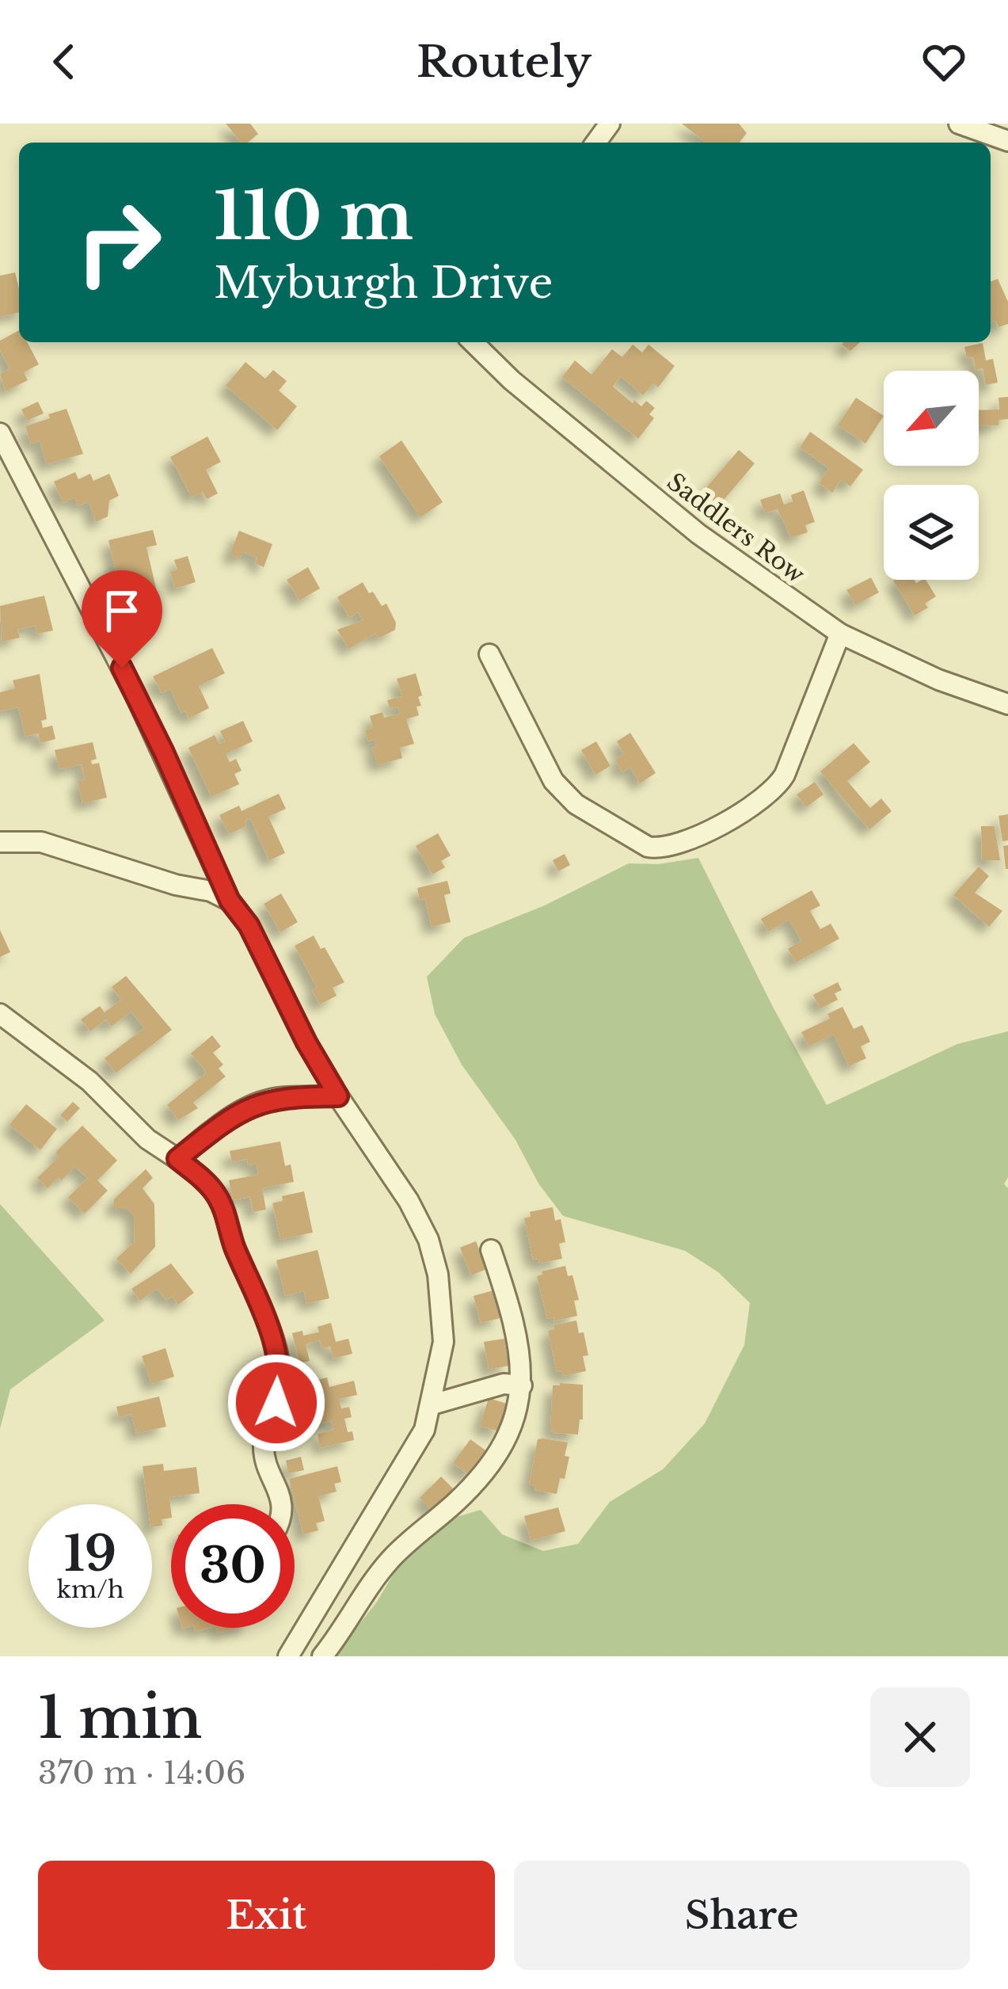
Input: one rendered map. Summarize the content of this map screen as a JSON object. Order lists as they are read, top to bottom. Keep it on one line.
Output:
{"streets":{"street":["Saddlers Row"]},"north":"bottom left","page":{"header":"Routely","turn":["110 m","Myburgh Drive"],"speed":"19 km/h","limit":"30","heading":["1 min","370 m · 14:06"],"buttons":["Exit","Share"]}}
